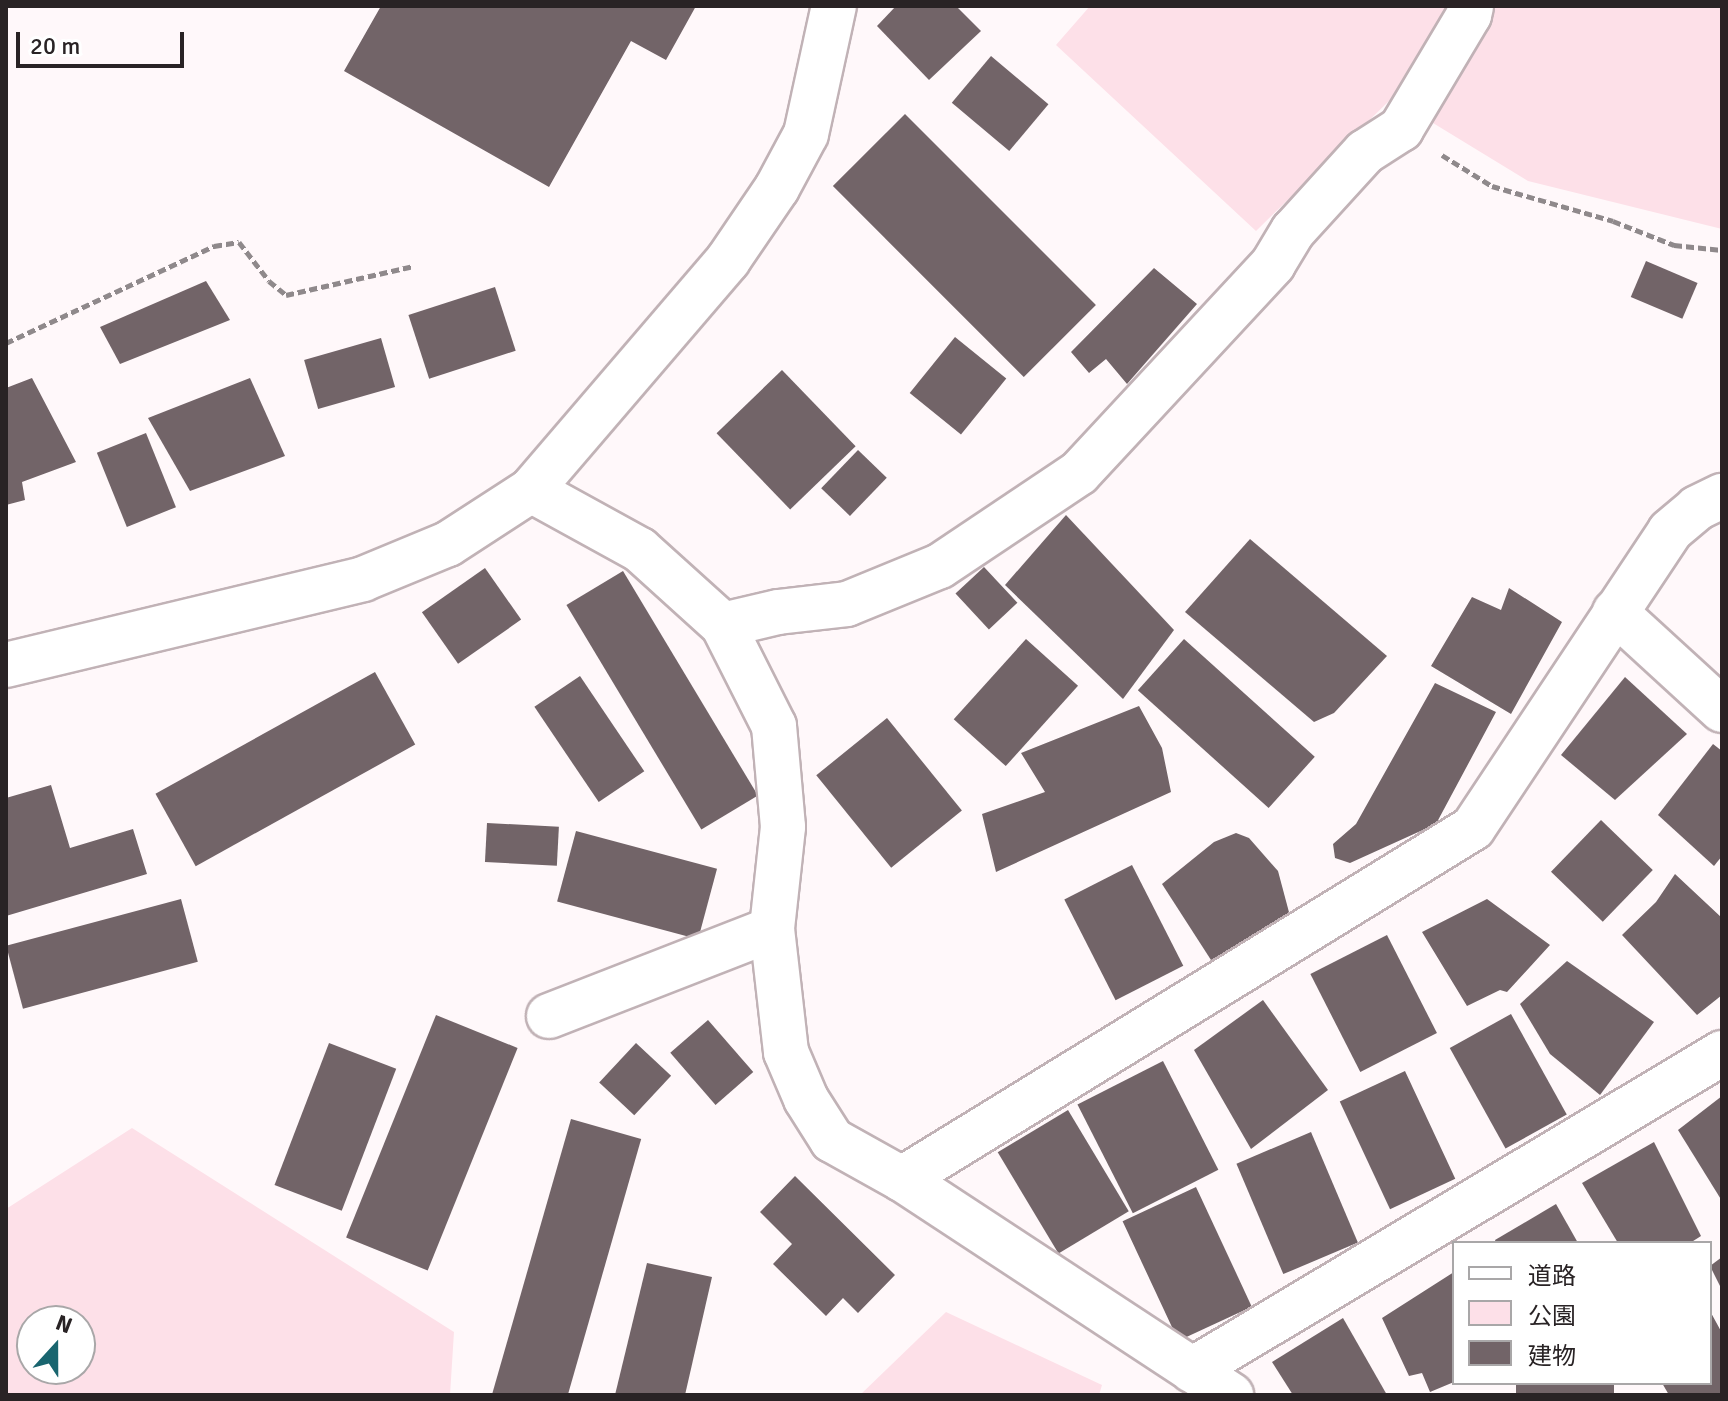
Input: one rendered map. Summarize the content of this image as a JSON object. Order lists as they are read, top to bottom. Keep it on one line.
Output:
{"legend":["道路","公園","建物"],"scale_bar":"20 m","north":"top"}
